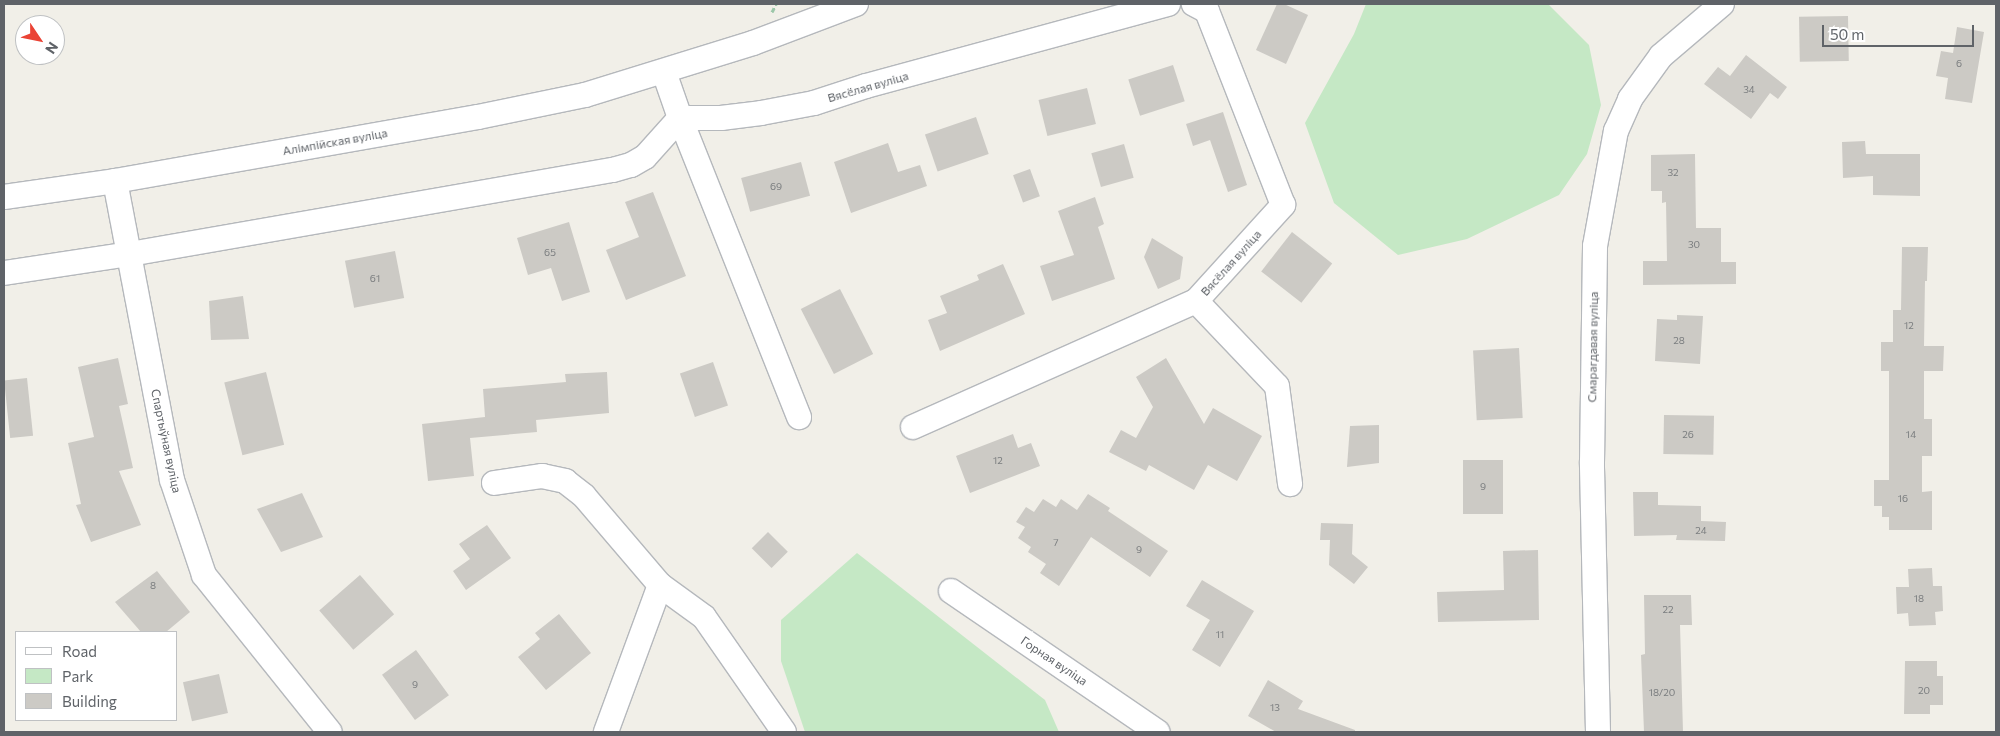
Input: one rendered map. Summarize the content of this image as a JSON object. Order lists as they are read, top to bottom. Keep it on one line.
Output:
{"streets":{"street":["Вясёлая вуліца","Алімпійская вуліца","Смарагдавая вуліца","Спартыўная вуліца","Горная вуліца"]},"crossings":[["Алімпійская вуліца","Спартыўная вуліца"]],"house_numbers":["6","34","32","69","30","65","61","12","28","26","14","12","9","16","24","7","9","8","18","22","11","9","20","18/20","13"],"legend":["Road","Park","Building"],"scale_bar":"50 m","north":"bottom right"}
